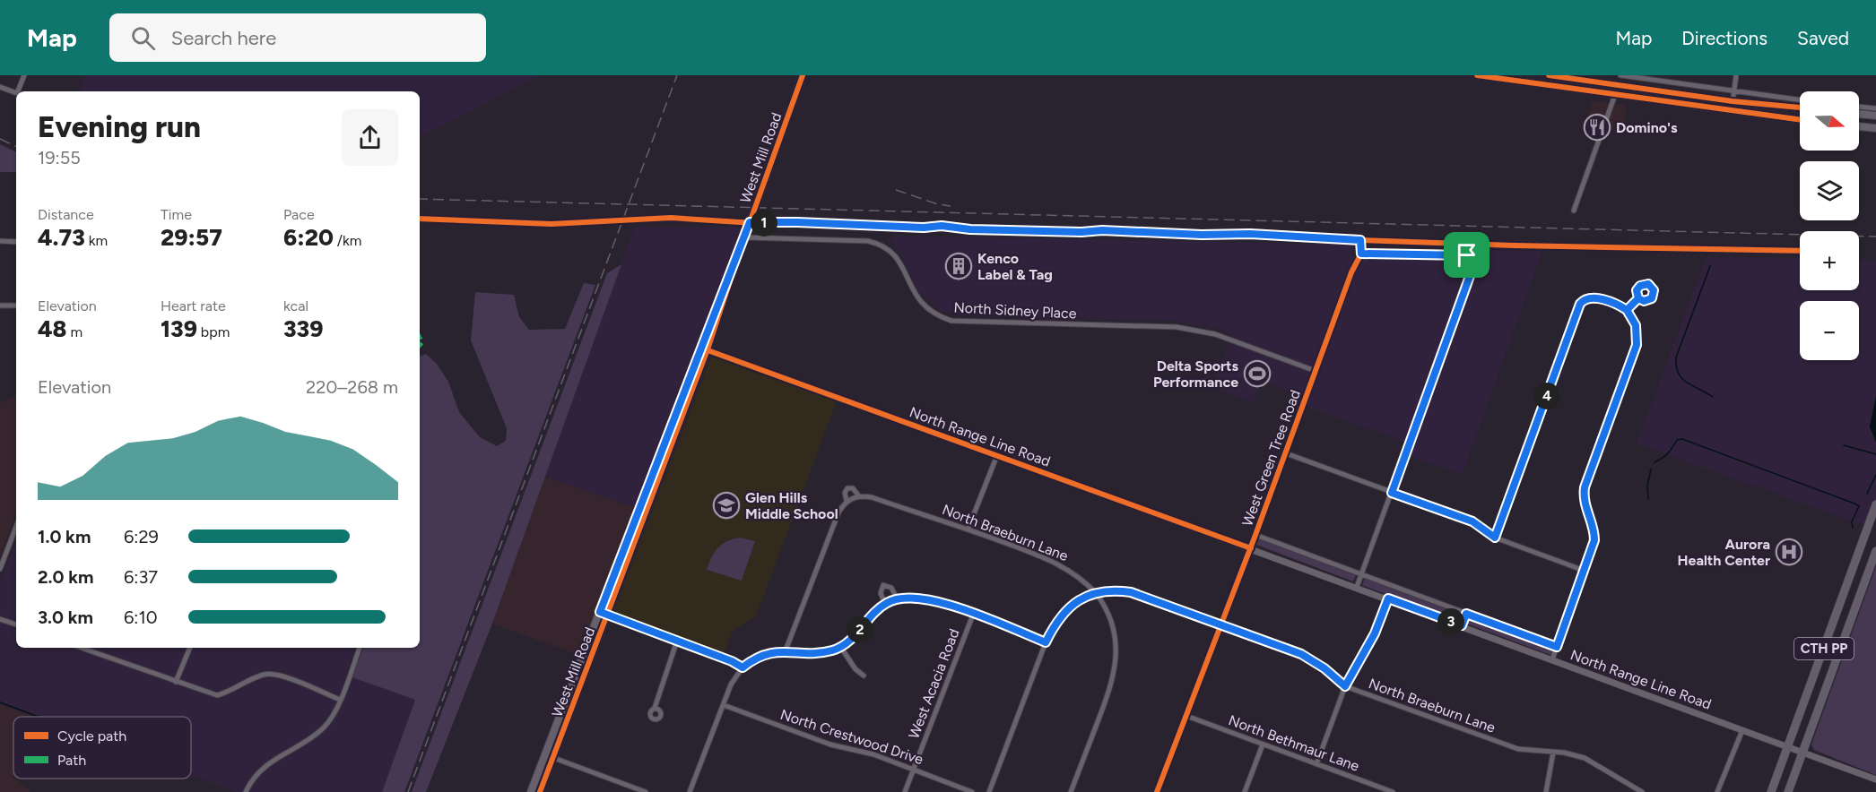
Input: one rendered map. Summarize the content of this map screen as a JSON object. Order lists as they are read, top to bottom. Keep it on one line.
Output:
{"streets":{"main road":["West Mill Road","CTH PP"],"street":["North Sidney Place","North Range Line Road","West Green Tree Road","North Braeburn Lane","West Acacia Road","North Crestwood Drive","North Bethmaur Lane"]},"crossings":[["West Mill Road","North Sidney Place"],["West Mill Road","North Range Line Road"],["North Sidney Place","West Green Tree Road"],["North Range Line Road","West Green Tree Road"],["North Range Line Road","CTH PP"],["West Green Tree Road","North Braeburn Lane"],["West Green Tree Road","North Bethmaur Lane"],["West Acacia Road","North Crestwood Drive"]],"places":{"restaurant":["Domino's"],"building":["Kenco Label & Tag"],"sports":["Delta Sports Performance"],"school or university":["Glen Hills Middle School"],"hospital":["Aurora Health Center"]},"legend":["Cycle path","Path"],"north":"right","page":{"header":"Map","search":"Search here","nav":["Map","Directions","Saved"],"map_buttons":["+","−"],"heading":["Evening run","19:55"],"stats":[["Distance","4.73 km"],["Time","29:57"],["Pace","6:20 /km"],["Elevation","48 m"],["Heart rate","139 bpm"],["kcal","339"]],"pins":["1","4","3","2"],"chart":["Elevation","220–268 m"],"list":[{"name":"1.0 km","note":"6:29"},{"name":"2.0 km","note":"6:37"},{"name":"3.0 km","note":"6:10"}]}}
